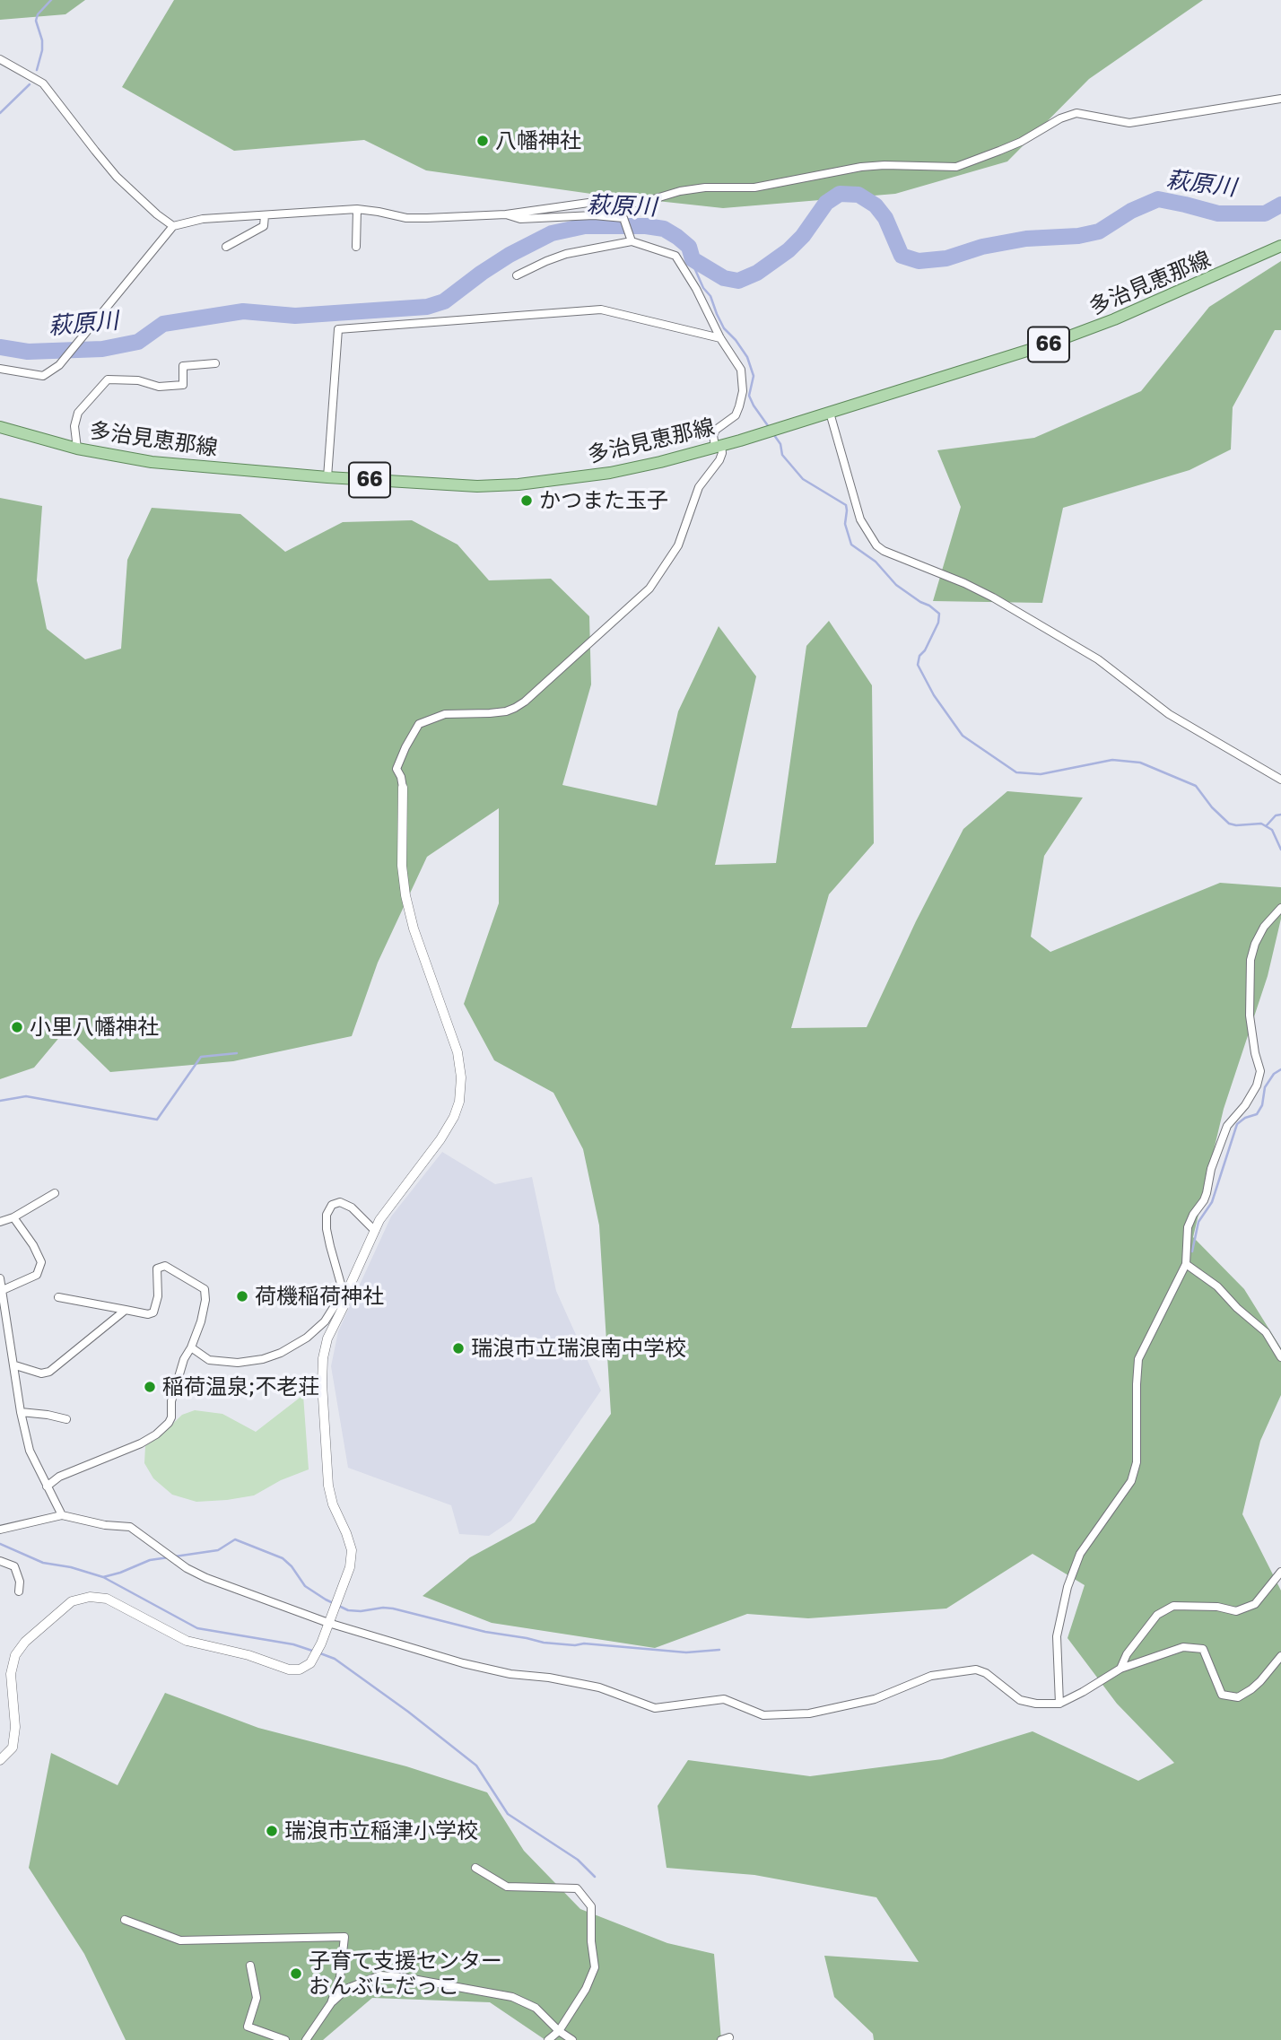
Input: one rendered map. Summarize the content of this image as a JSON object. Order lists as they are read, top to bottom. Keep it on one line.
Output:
{"streets":{"main road":["多治見恵那線","66"]},"water":["萩原川"],"places":["八幡神社","かつまた玉子","小里八幡神社","荷機稲荷神社","瑞浪市立瑞浪南中学校","稲荷温泉;不老荘","瑞浪市立稲津小学校","子育て支援センター おんぶにだっこ"]}
